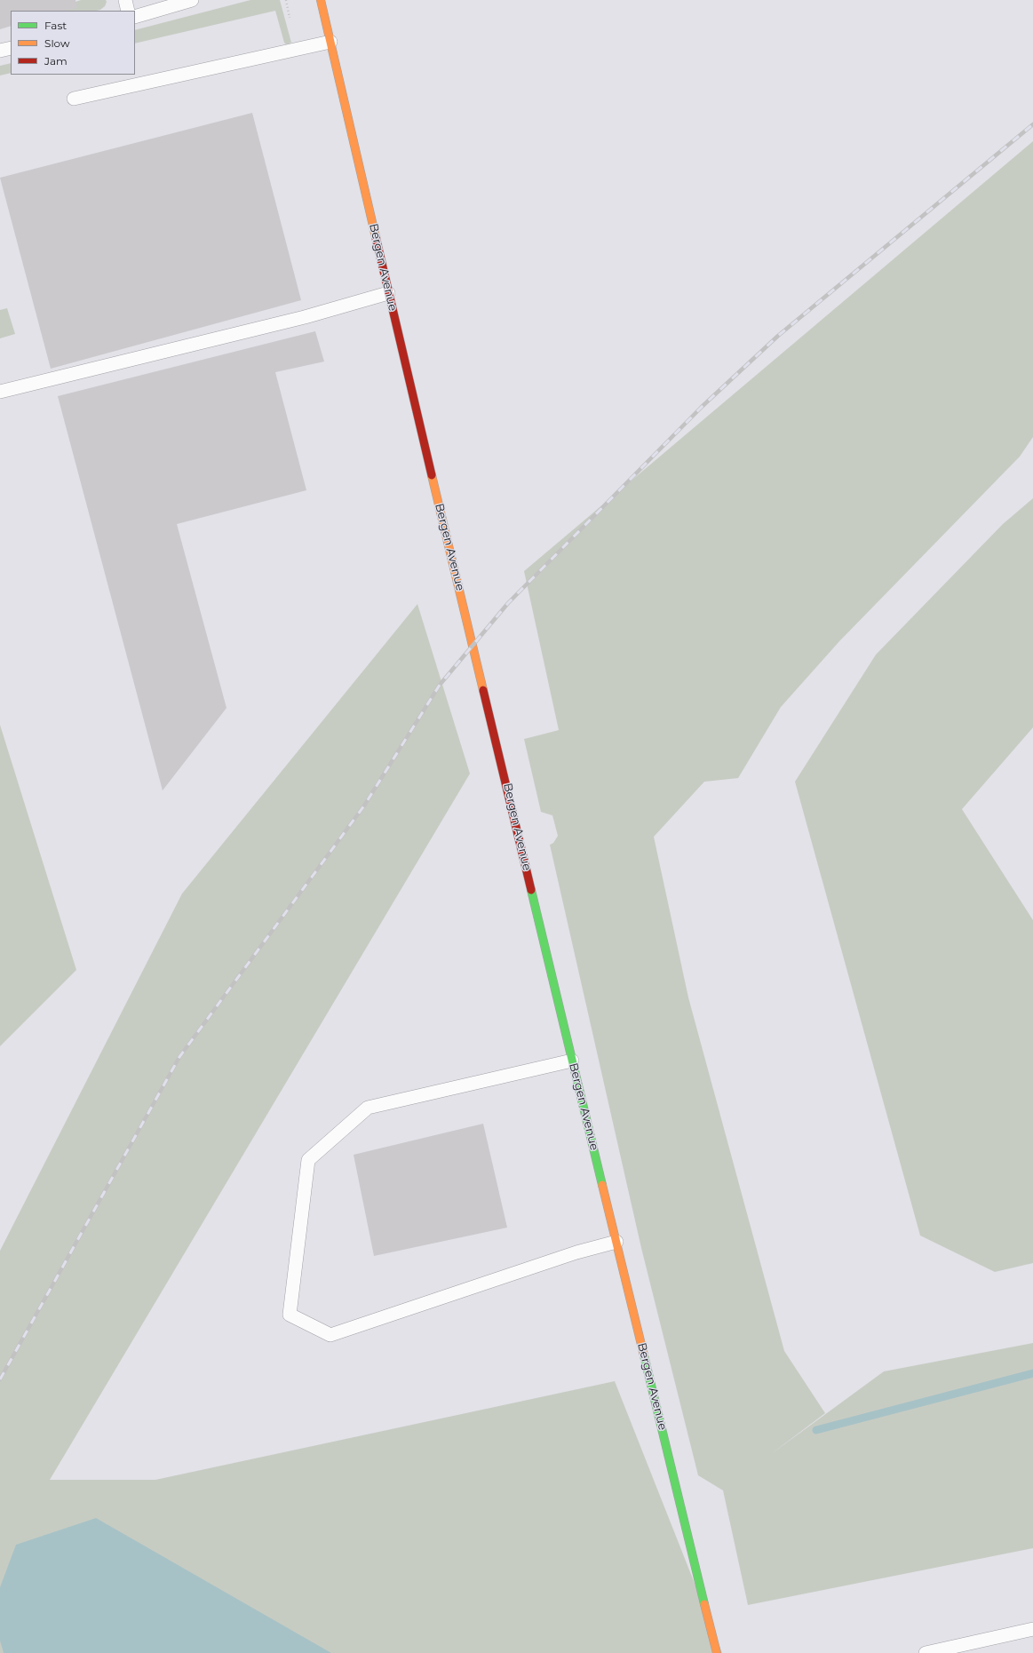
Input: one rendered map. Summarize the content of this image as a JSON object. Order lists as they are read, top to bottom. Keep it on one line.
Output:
{"streets":{"street":["Bergen Avenue"]},"legend":["Fast","Slow","Jam"]}
